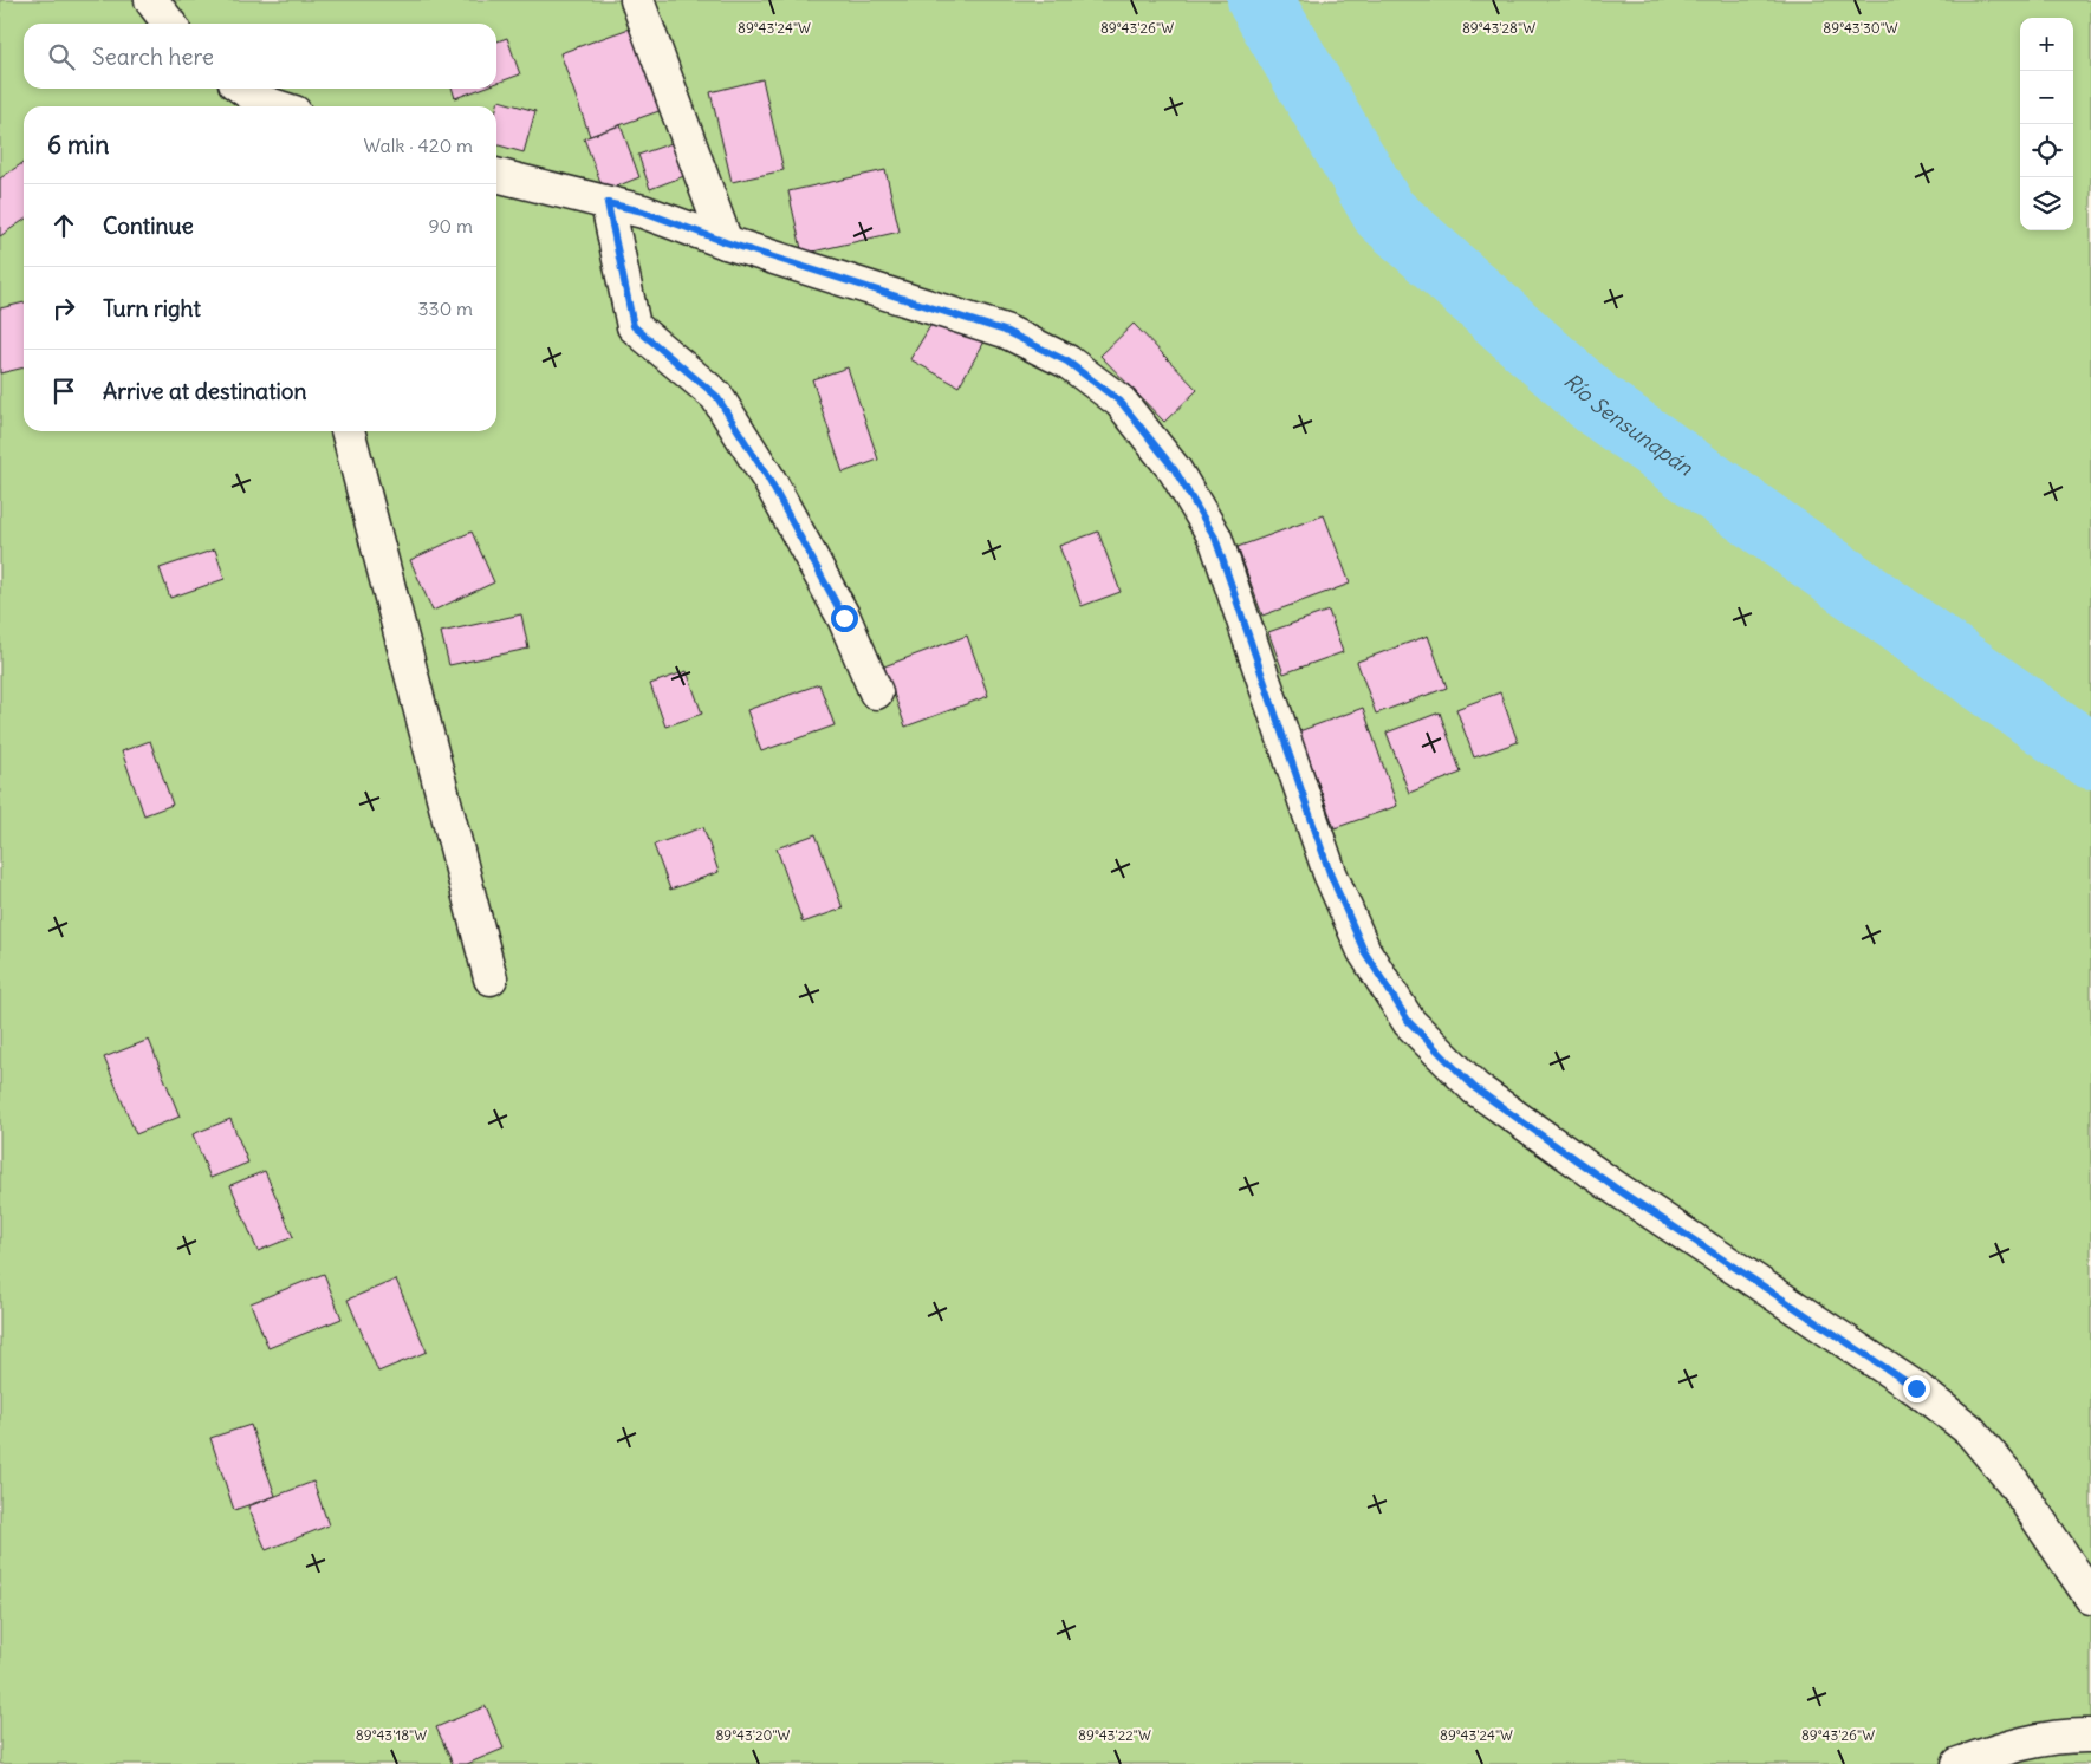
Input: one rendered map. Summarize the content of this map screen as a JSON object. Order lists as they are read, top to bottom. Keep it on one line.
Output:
{"water":["Río Sensunapán"],"page":{"map_buttons":["+","−"],"search":"Search here","heading":["6 min","Walk · 420 m"],"list":[["Continue","90 m"],["Turn right","330 m"],"Arrive at destination"]},"coordinates":["89°43'24\"W","89°43'26\"W","89°43'28\"W","89°43'30\"W","89°43'18\"W","89°43'20\"W","89°43'22\"W"]}
